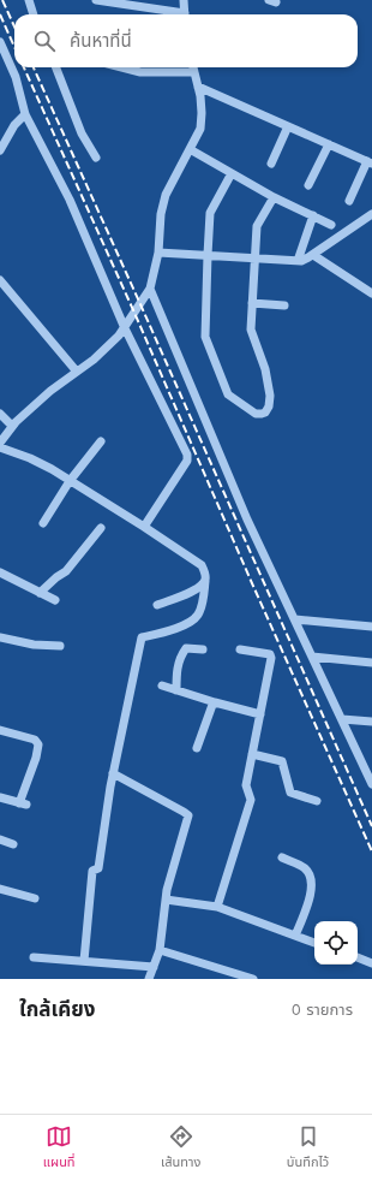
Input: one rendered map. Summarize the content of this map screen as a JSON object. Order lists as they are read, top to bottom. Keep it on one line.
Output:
{"page":{"search":"ค้นหาที่นี่","heading":["ใกล้เคียง","0 รายการ"],"nav":["แผนที่","เส้นทาง","บันทึกไว้"]}}
